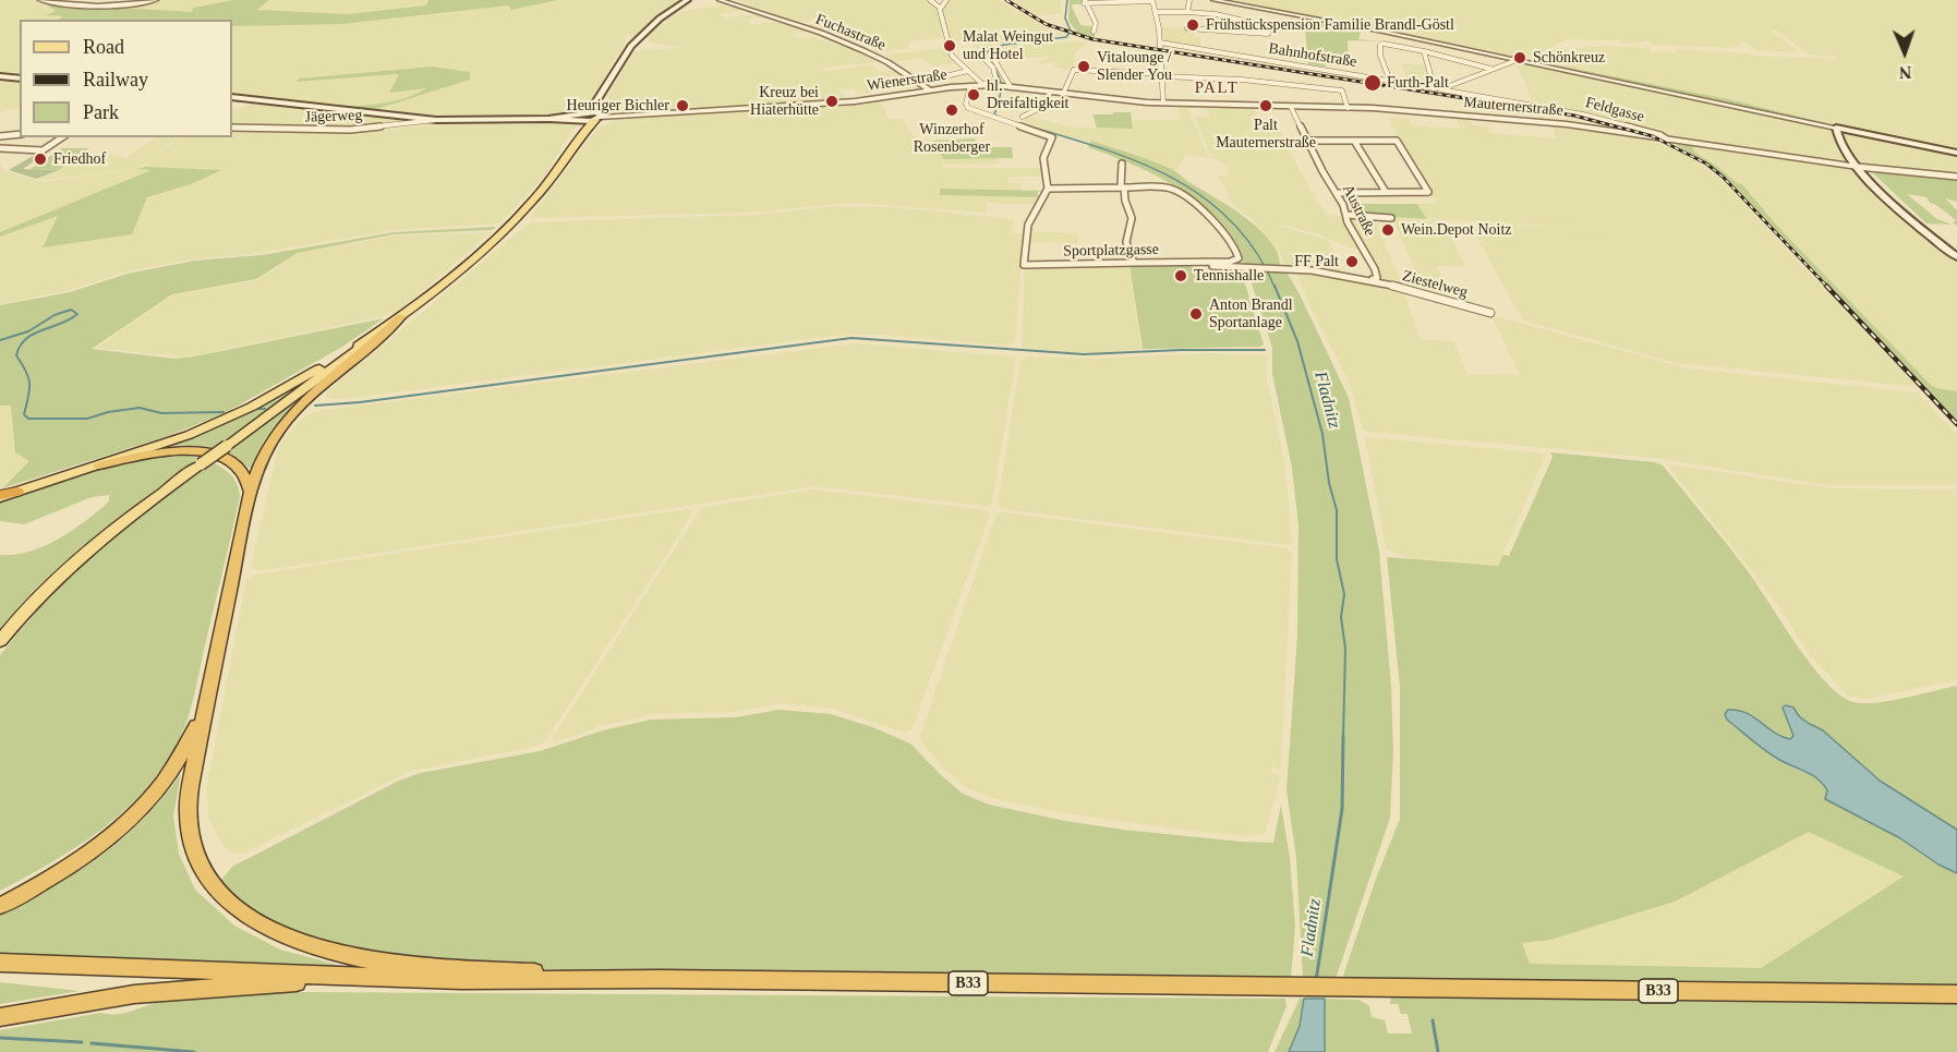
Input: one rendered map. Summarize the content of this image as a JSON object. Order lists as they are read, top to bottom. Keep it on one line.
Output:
{"streets":{"highway":["B33"],"street":["Fuchastraße","Bahnhofstraße","Wienerstraße","Mauternerstraße","Feldgasse","Jägerweg","Austraße","Sportplatzgasse","Ziestelweg"]},"crossings":[["Fuchastraße","Wienerstraße"],["Wienerstraße","Mauternerstraße"],["Mauternerstraße","Feldgasse"],["Mauternerstraße","Austraße"],["Austraße","Sportplatzgasse"],["Austraße","Ziestelweg"],["Sportplatzgasse","Ziestelweg"]],"districts":["PALT"],"water":["Fladnitz"],"places":["Frühstückspension Familie Brandl-Göstl","Malat Weingut und Hotel","Schönkreuz","Vitalounge / Slender You","Furth-Palt","hl. Dreifaltigkeit","Kreuz bei Hiaterhütte","Heuriger Bichler","Palt Mauternerstraße","Winzerhof Rosenberger","Friedhof","Wein.Depot Noitz","FF Palt","Tennishalle","Anton Brandl Sportanlage"],"legend":["Road","Railway","Park"],"north":"bottom"}
